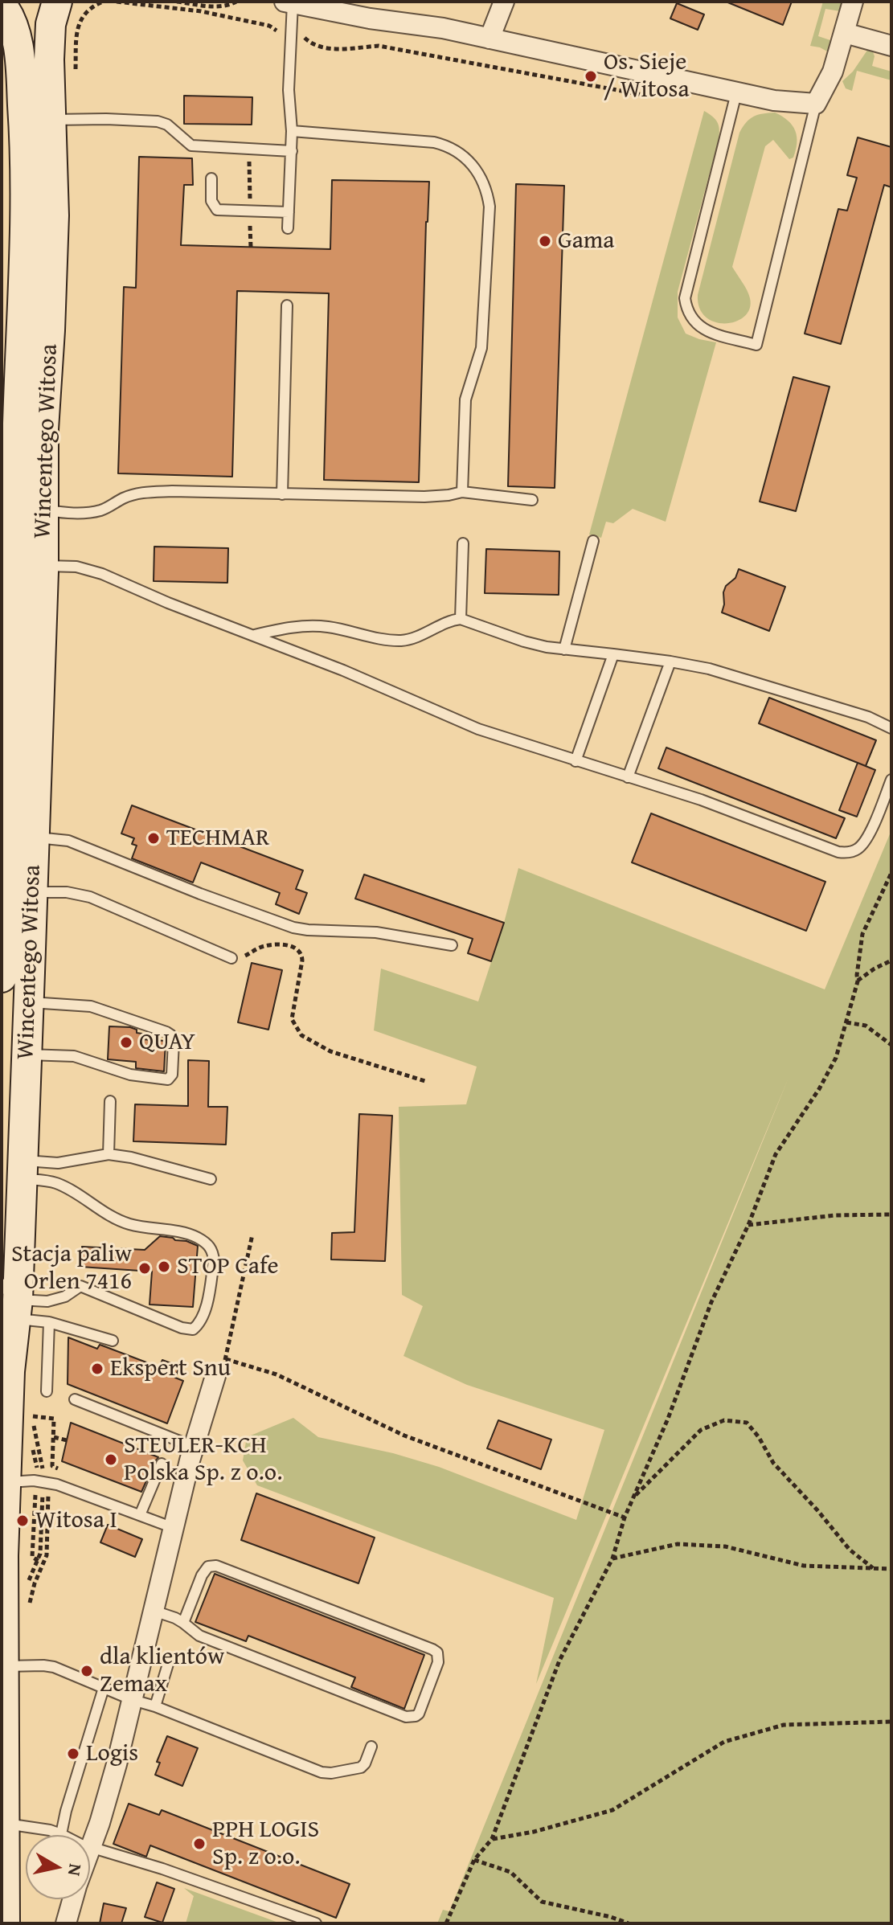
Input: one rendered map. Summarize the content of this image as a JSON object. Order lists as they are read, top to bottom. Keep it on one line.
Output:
{"streets":{"main road":["Wincentego Witosa"]},"places":["Os. Sieje / Witosa","Gama","TECHMAR","QUAY","STOP Cafe","Stacja paliw Orlen 7416","Ekspert Snu","STEULER-KCH Polska Sp. z o.o.","Witosa I","dla klientów Zemax","Logis","PPH LOGIS Sp. z o.o."],"north":"right"}
